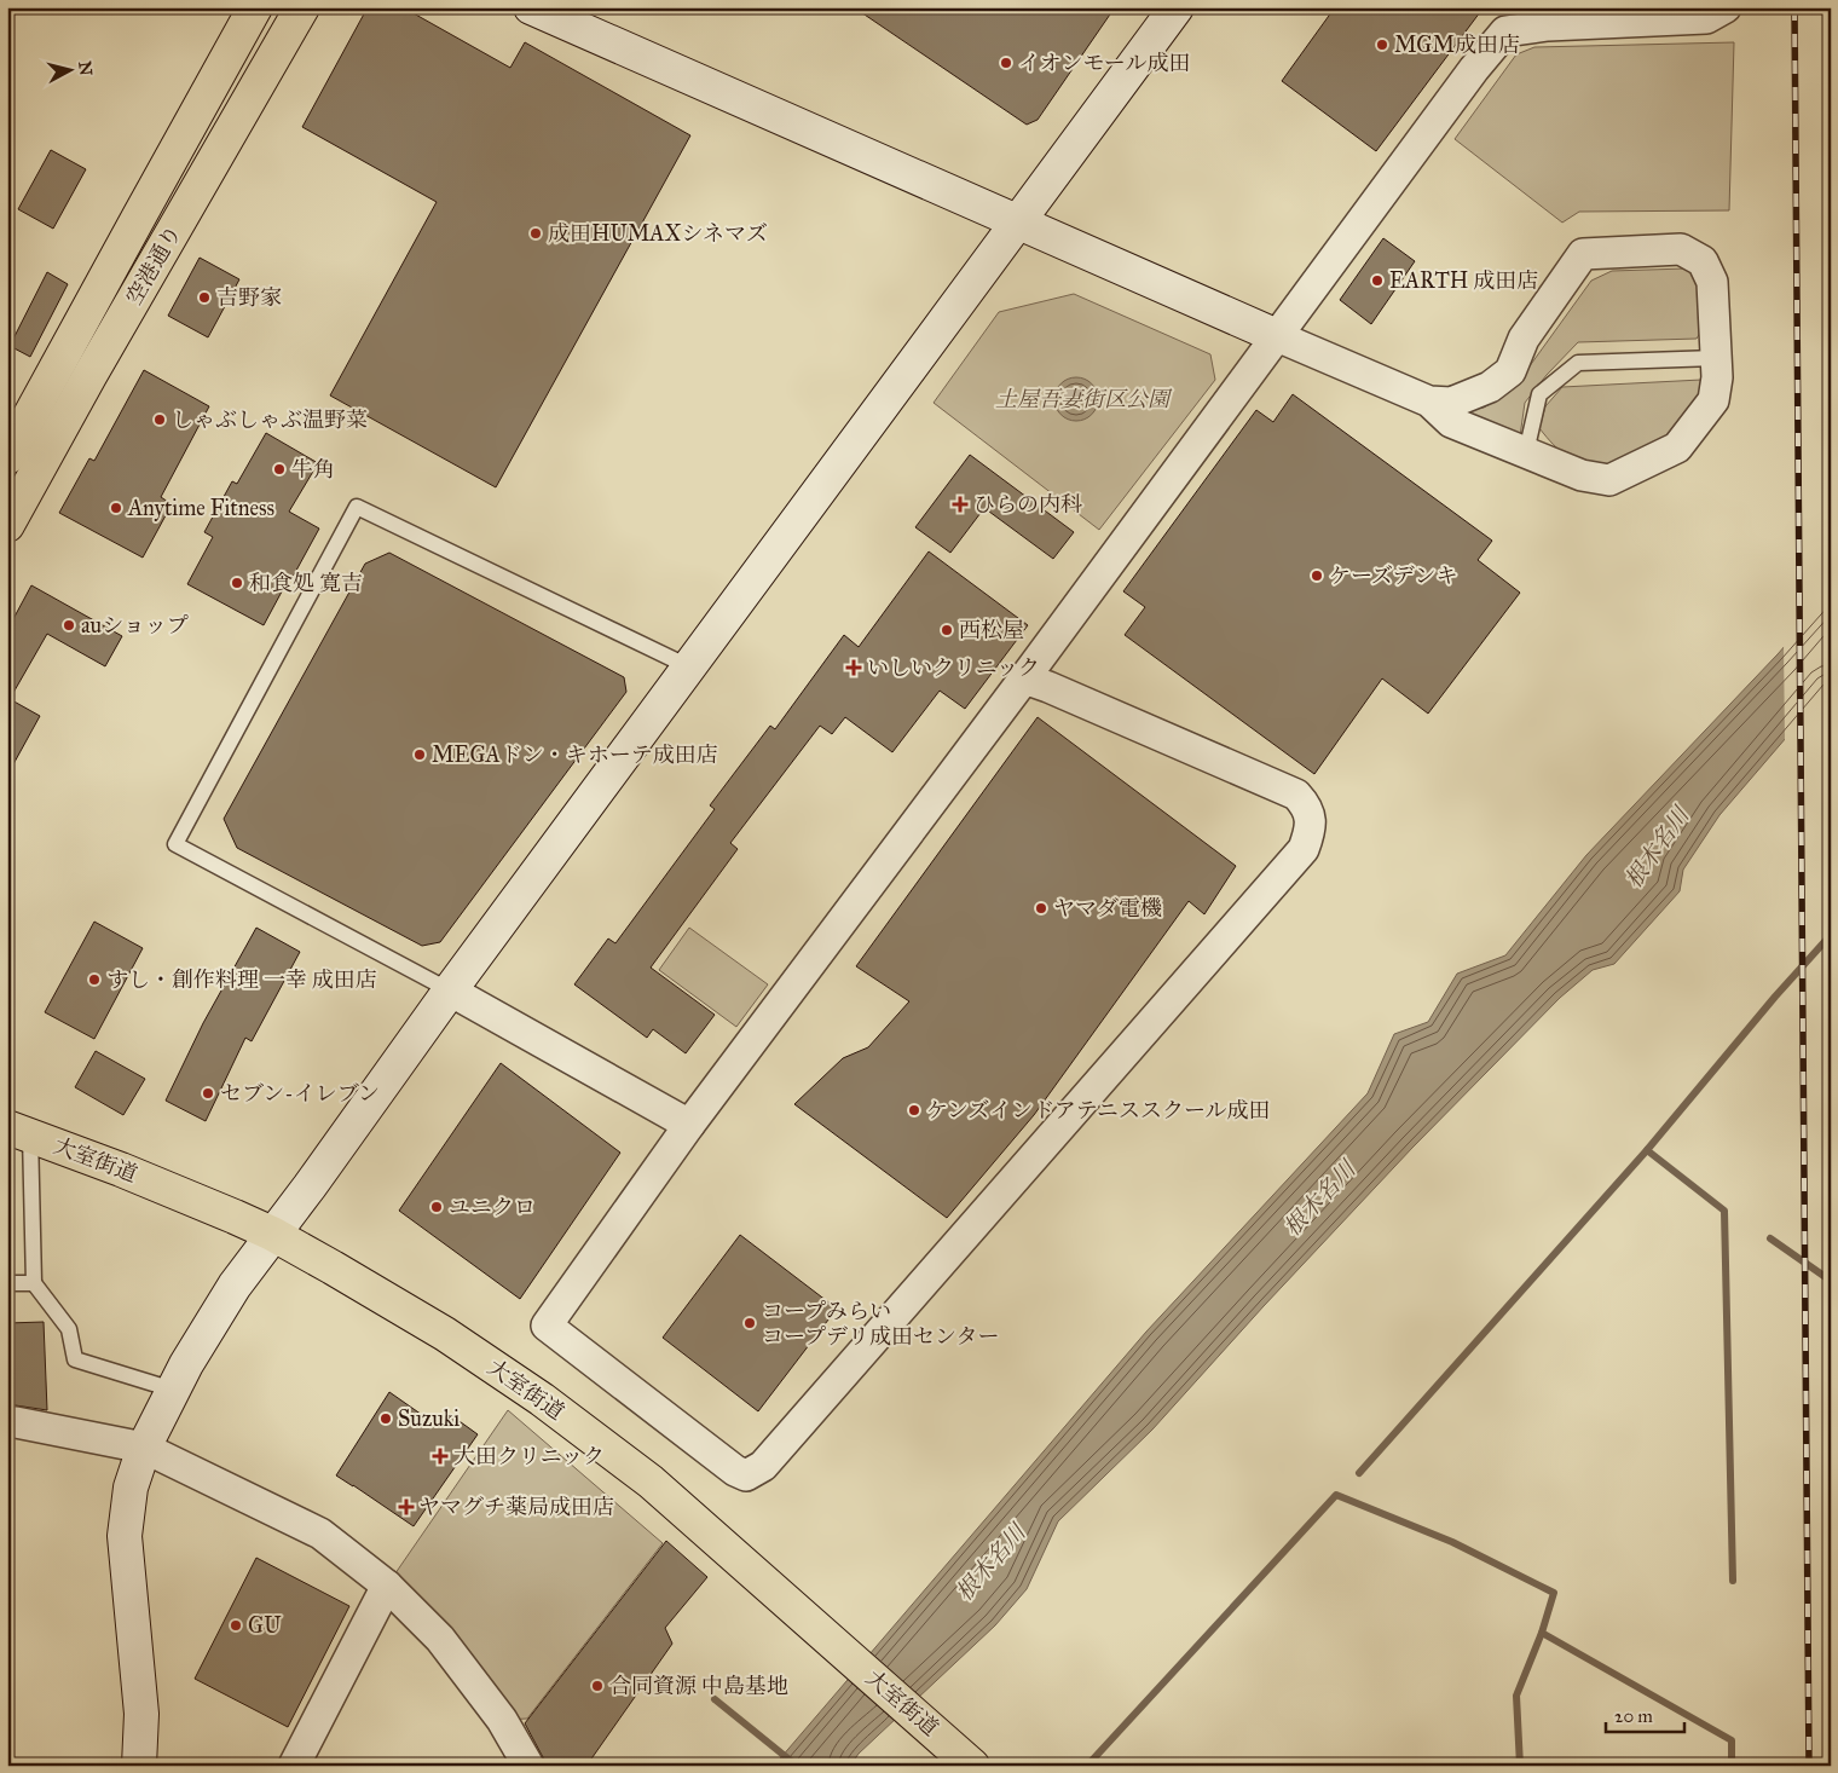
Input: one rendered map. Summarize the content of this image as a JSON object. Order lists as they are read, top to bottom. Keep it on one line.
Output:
{"streets":{"main road":["空港通り","大室街道"]},"water":["根木名川"],"parks":["土屋吾妻街区公園"],"places":{"other":["MGM成田店","イオンモール成田","成田HUMAXシネマズ","EARTH 成田店","吉野家","しゃぶしゃぶ温野菜","牛角","Anytime Fitness","ケーズデンキ","和食処 寛吉","auショップ","西松屋","MEGAドン・キホーテ成田店","ヤマダ電機","すし・創作料理 一幸 成田店","セブン-イレブン","ケンズインドアテニススクール成田","ユニクロ","コープみらい コープデリ成田センター","Suzuki","GU","合同資源 中島基地"],"health":["ひらの内科","いしいクリニック","大田クリニック","ヤマグチ薬局成田店"]},"scale_bar":"20 m","north":"right"}
